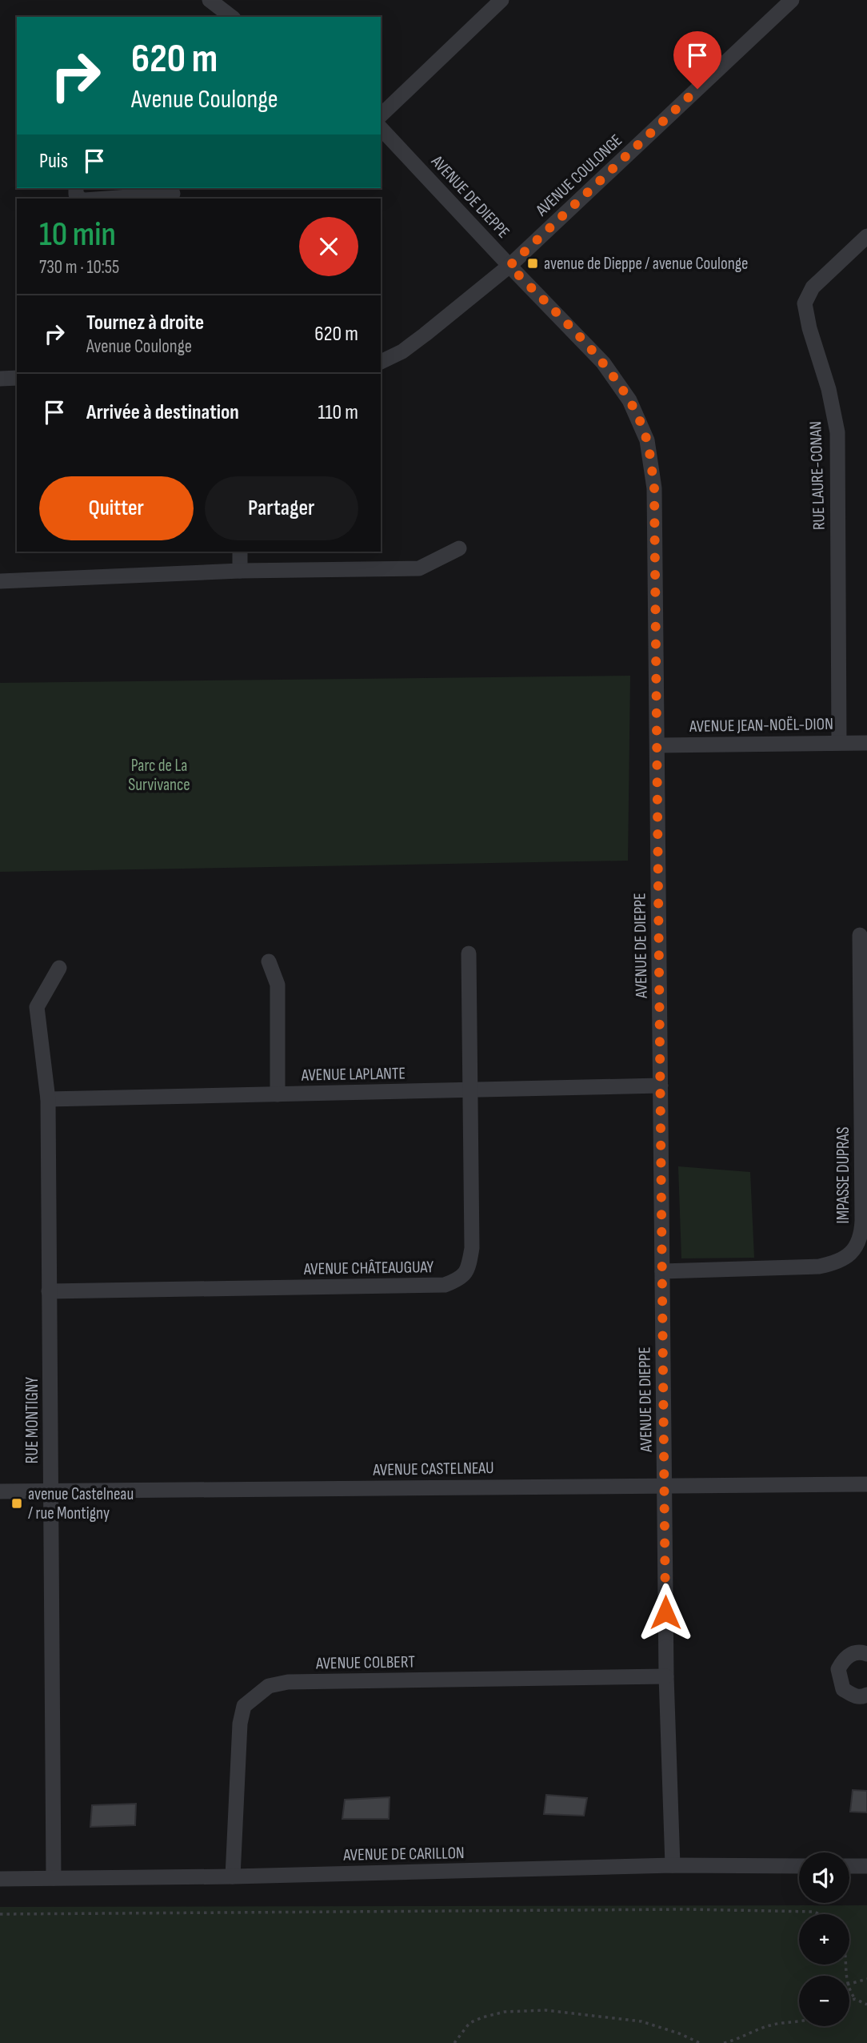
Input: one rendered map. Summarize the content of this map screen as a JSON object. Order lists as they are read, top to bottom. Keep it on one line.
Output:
{"streets":{"street":["AVENUE COULONGE","AVENUE DE DIEPPE","RUE LAURE-CONAN","AVENUE JEAN-NOËL-DION","AVENUE LAPLANTE","IMPASSE DUPRAS","AVENUE CHÂTEAUGUAY","RUE MONTIGNY","AVENUE CASTELNEAU","AVENUE COLBERT","AVENUE DE CARILLON"]},"crossings":[["AVENUE COULONGE","AVENUE DE DIEPPE"],["AVENUE DE DIEPPE","AVENUE JEAN-NOËL-DION"],["AVENUE DE DIEPPE","AVENUE LAPLANTE"],["AVENUE DE DIEPPE","IMPASSE DUPRAS"],["AVENUE DE DIEPPE","AVENUE CASTELNEAU"],["AVENUE DE DIEPPE","AVENUE COLBERT"],["AVENUE DE DIEPPE","AVENUE DE CARILLON"],["RUE LAURE-CONAN","AVENUE JEAN-NOËL-DION"],["AVENUE LAPLANTE","AVENUE CHÂTEAUGUAY"],["AVENUE LAPLANTE","RUE MONTIGNY"],["AVENUE CHÂTEAUGUAY","RUE MONTIGNY"],["RUE MONTIGNY","AVENUE CASTELNEAU"],["RUE MONTIGNY","AVENUE DE CARILLON"],["AVENUE COLBERT","AVENUE DE CARILLON"]],"parks":["Parc de La Survivance"],"places":{"transit":["avenue de Dieppe / avenue Coulonge","avenue Castelneau / rue Montigny"]},"page":{"turn":["620 m","Avenue Coulonge"],"then":"Puis","heading":["10 min","730 m · 10:55"],"list":[{"name":"Tournez à droite","note":"Avenue Coulonge","value":"620 m"},{"name":"Arrivée à destination","value":"110 m"}],"buttons":["Quitter","Partager"],"map_buttons":["+","−"]}}
